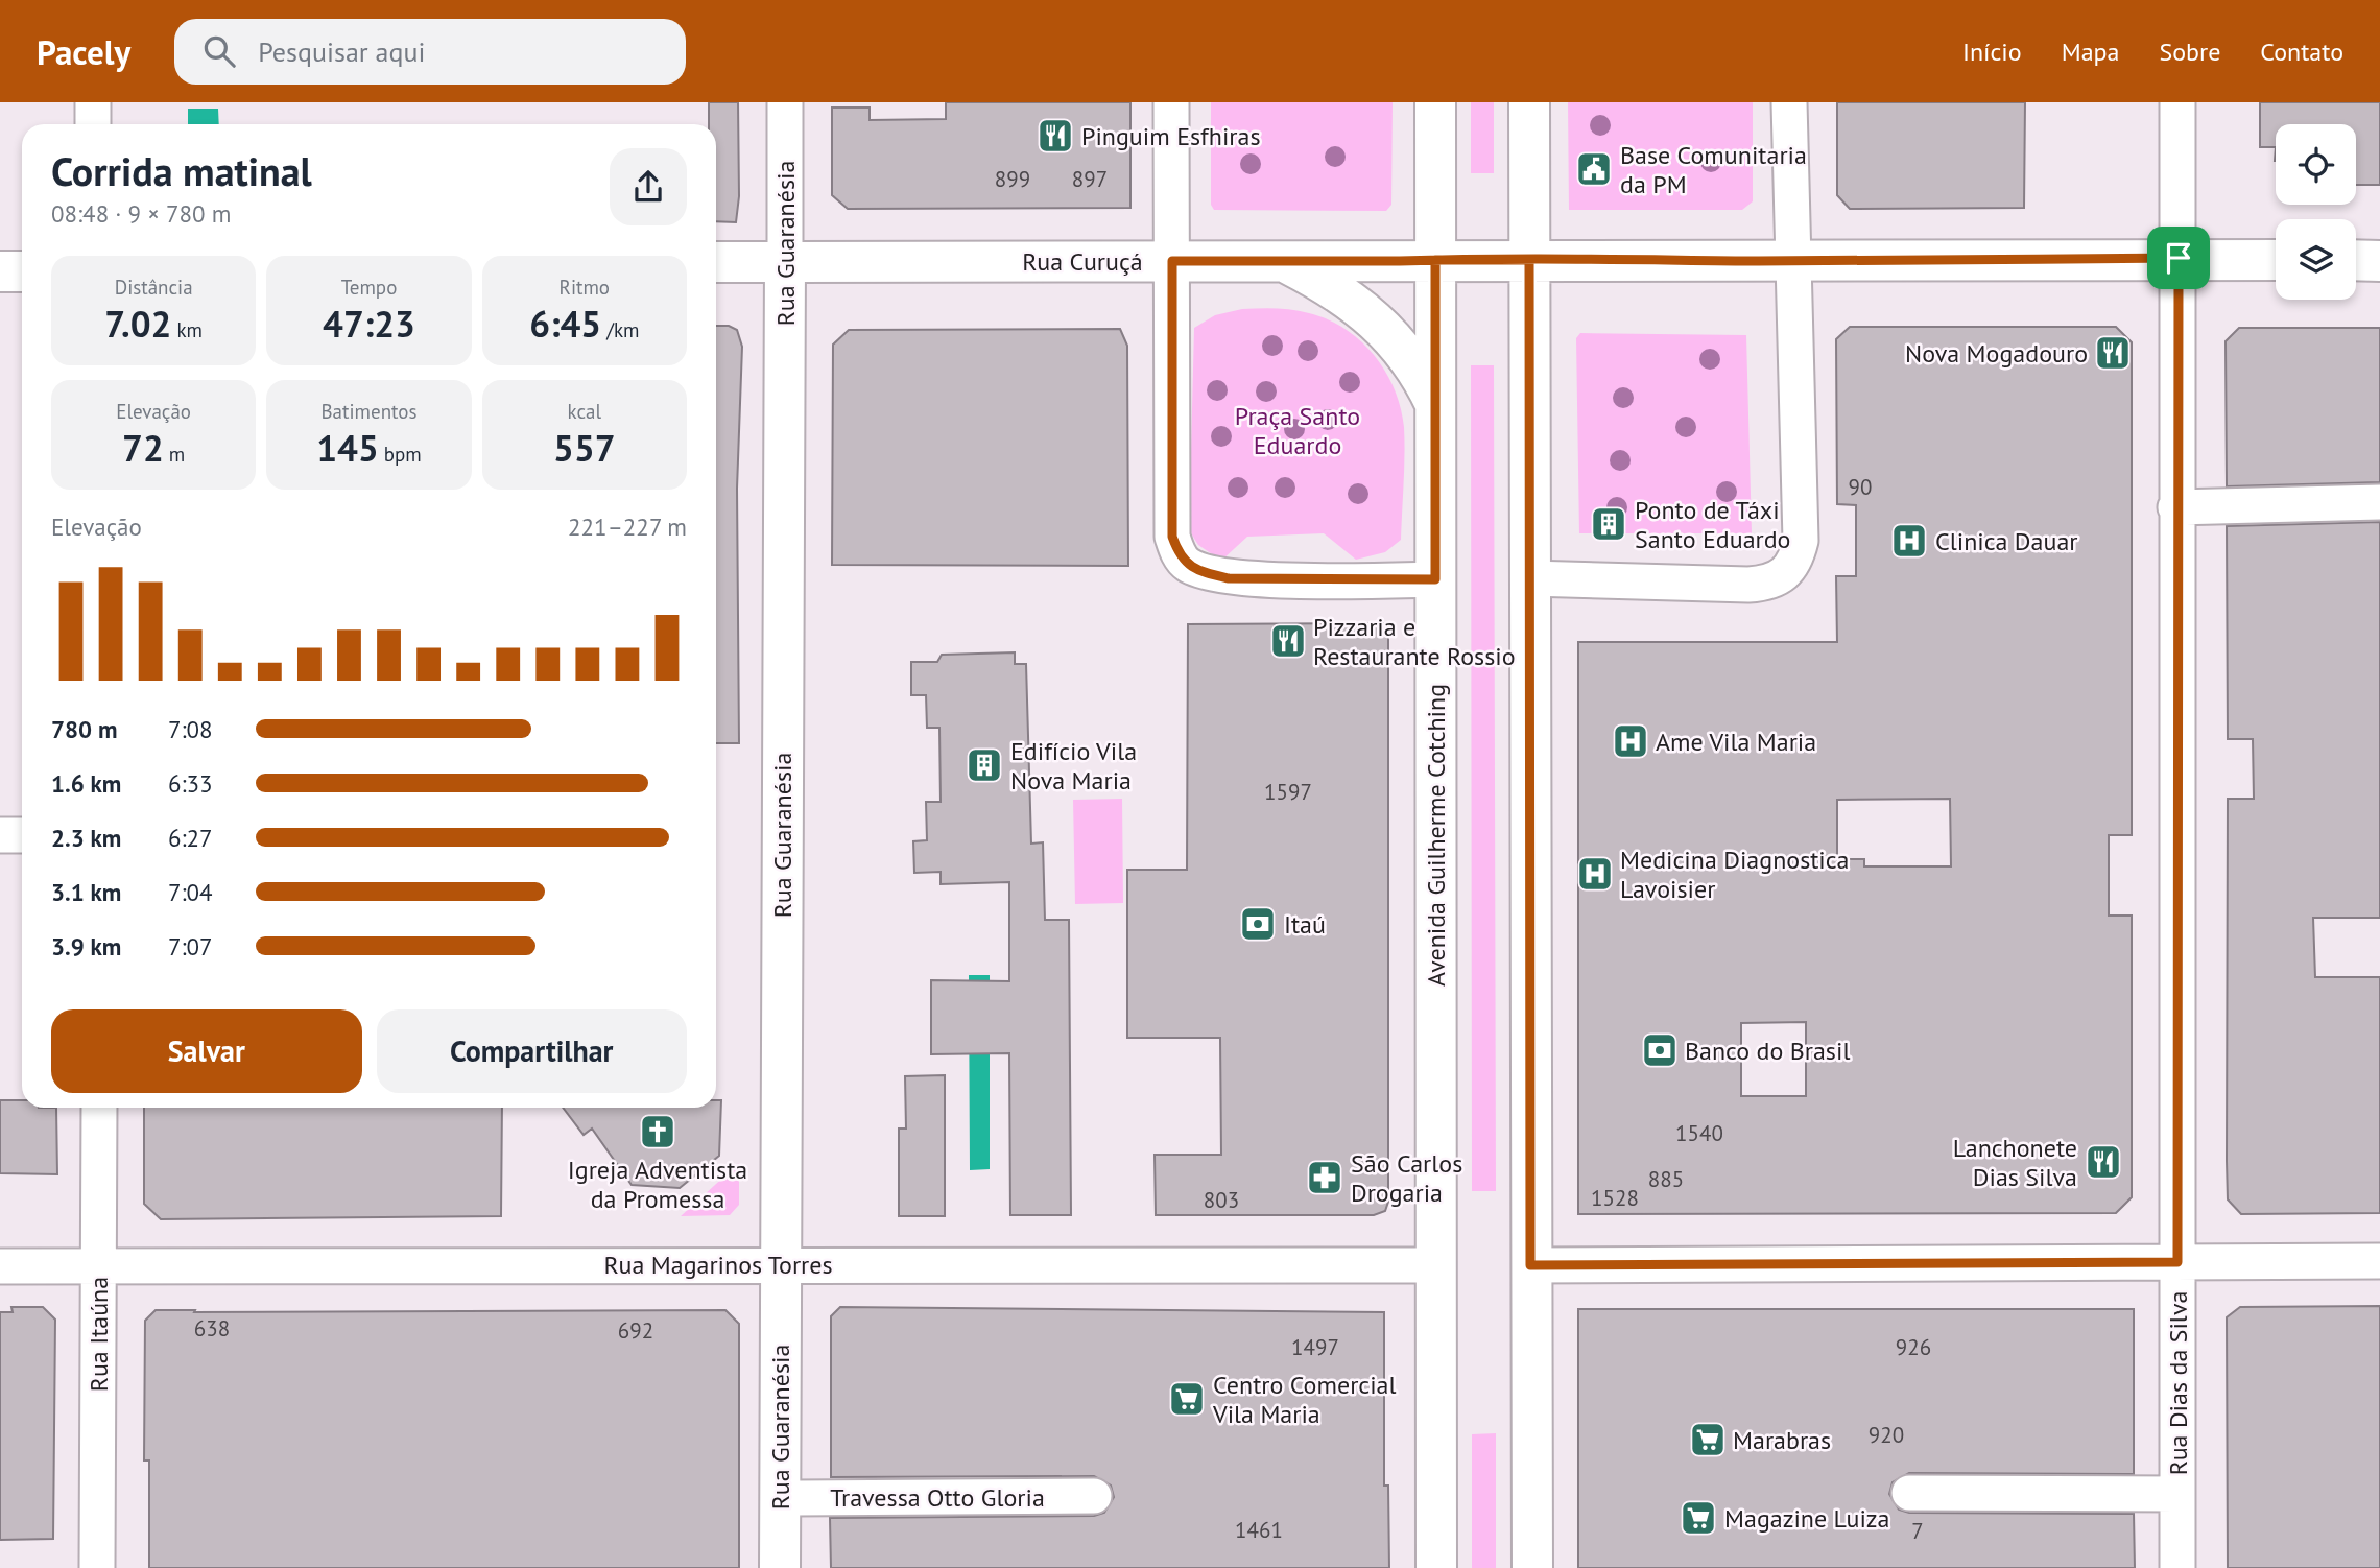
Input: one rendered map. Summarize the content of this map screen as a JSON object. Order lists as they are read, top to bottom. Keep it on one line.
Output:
{"streets":{"main road":["Rua Guaranésia","Rua Curuçá","Avenida Guilherme Cotching"],"street":["Rua Magarinos Torres","Rua Itaúna","Rua Dias da Silva","Travessa Otto Gloria"]},"crossings":[["Rua Guaranésia","Rua Curuçá"],["Rua Guaranésia","Rua Magarinos Torres"],["Rua Guaranésia","Travessa Otto Gloria"],["Rua Curuçá","Avenida Guilherme Cotching"],["Rua Curuçá","Rua Dias da Silva"],["Avenida Guilherme Cotching","Rua Magarinos Torres"],["Rua Magarinos Torres","Rua Itaúna"]],"parks":["Praça Santo Eduardo"],"places":{"restaurant":["Pinguim Esfhiras","Nova Mogadouro","Pizzaria e Restaurante Rossio","Lanchonete Dias Silva"],"public building":["Base Comunitaria da PM"],"building":["Ponto de Táxi Santo Eduardo","Edifício Vila Nova Maria"],"hospital":["Clinica Dauar","Ame Vila Maria","Medicina Diagnostica Lavoisier"],"bank":["Itaú","Banco do Brasil"],"church":["Igreja Adventista da Promessa"],"pharmacy":["São Carlos Drogaria"],"supermarket":["Centro Comercial Vila Maria","Marabras","Magazine Luiza"]},"house_numbers":["899","897","90","1597","1540","885","1528","803","638","692","1497","926","920","1461","7"],"page":{"header":"Pacely","search":"Pesquisar aqui","nav":["Início","Mapa","Sobre","Contato"],"heading":["Corrida matinal","08:48 · 9 × 780 m"],"stats":[["Distância","7.02 km"],["Tempo","47:23"],["Ritmo","6:45 /km"],["Elevação","72 m"],["Batimentos","145 bpm"],["kcal","557"]],"chart":["Elevação","221–227 m"],"list":[{"name":"780 m","note":"7:08"},{"name":"1.6 km","note":"6:33"},{"name":"2.3 km","note":"6:27"},{"name":"3.1 km","note":"7:04"},{"name":"3.9 km","note":"7:07"}],"buttons":["Salvar","Compartilhar"]}}
